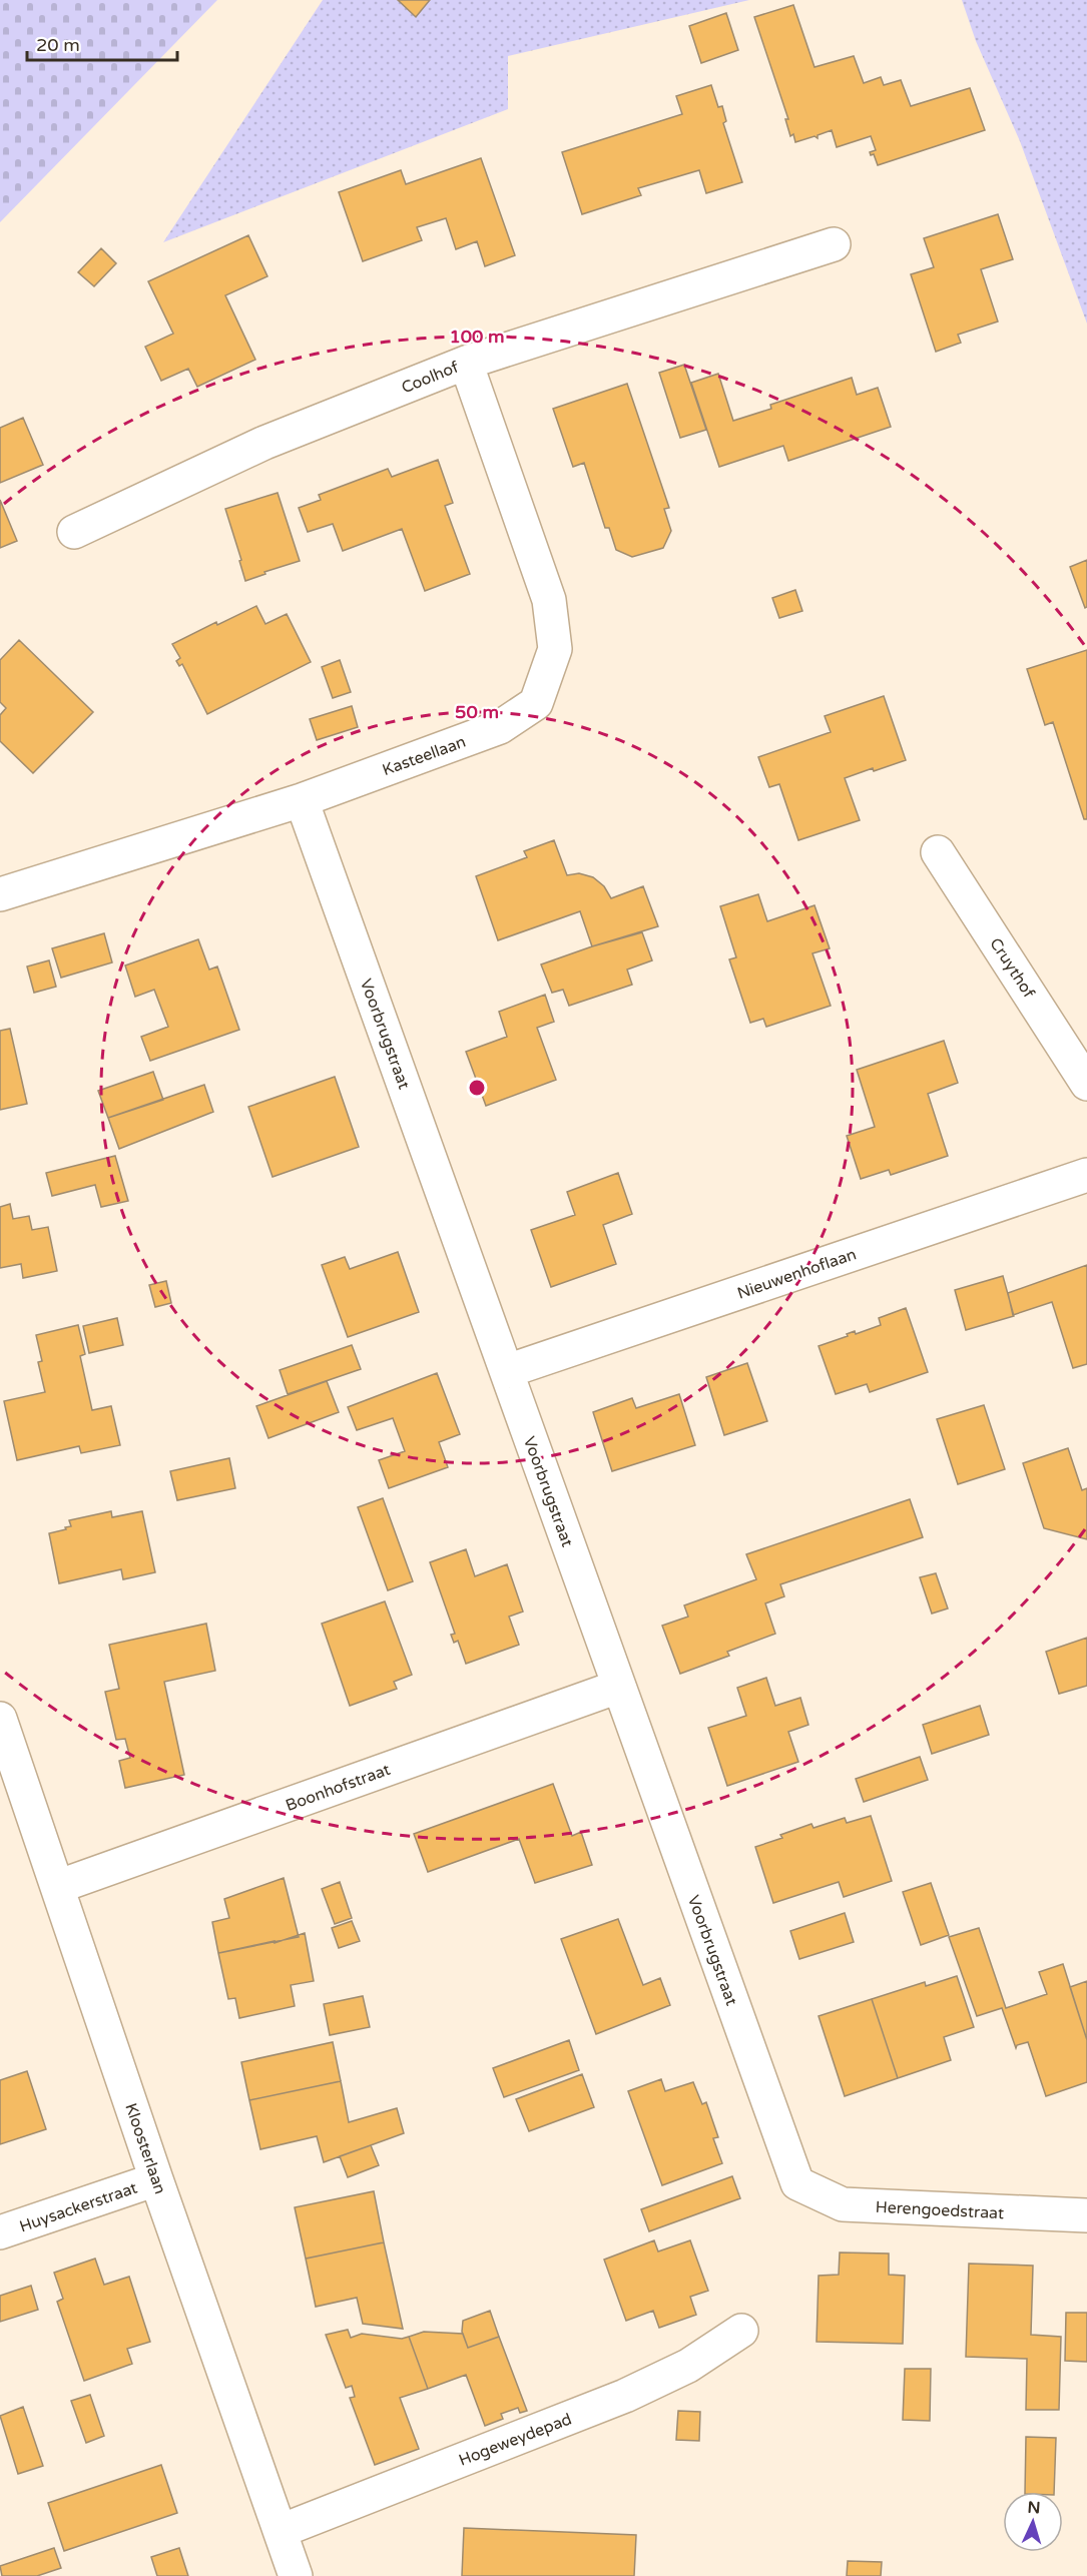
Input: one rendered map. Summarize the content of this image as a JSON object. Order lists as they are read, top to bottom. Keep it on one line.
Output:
{"streets":{"street":["Coolhof","Kasteellaan","Cruythof","Voorbrugstraat","Nieuwenhoflaan","Boonhofstraat","Kloosterlaan","Huysackerstraat","Herengoedstraat","Hogeweydepad"]},"crossings":[["Coolhof","Kasteellaan"],["Kasteellaan","Voorbrugstraat"],["Voorbrugstraat","Nieuwenhoflaan"],["Voorbrugstraat","Boonhofstraat"],["Voorbrugstraat","Herengoedstraat"],["Boonhofstraat","Kloosterlaan"],["Kloosterlaan","Huysackerstraat"],["Kloosterlaan","Hogeweydepad"]],"scale_bar":"20 m","north":"top","rings":["100 m","50 m"]}
